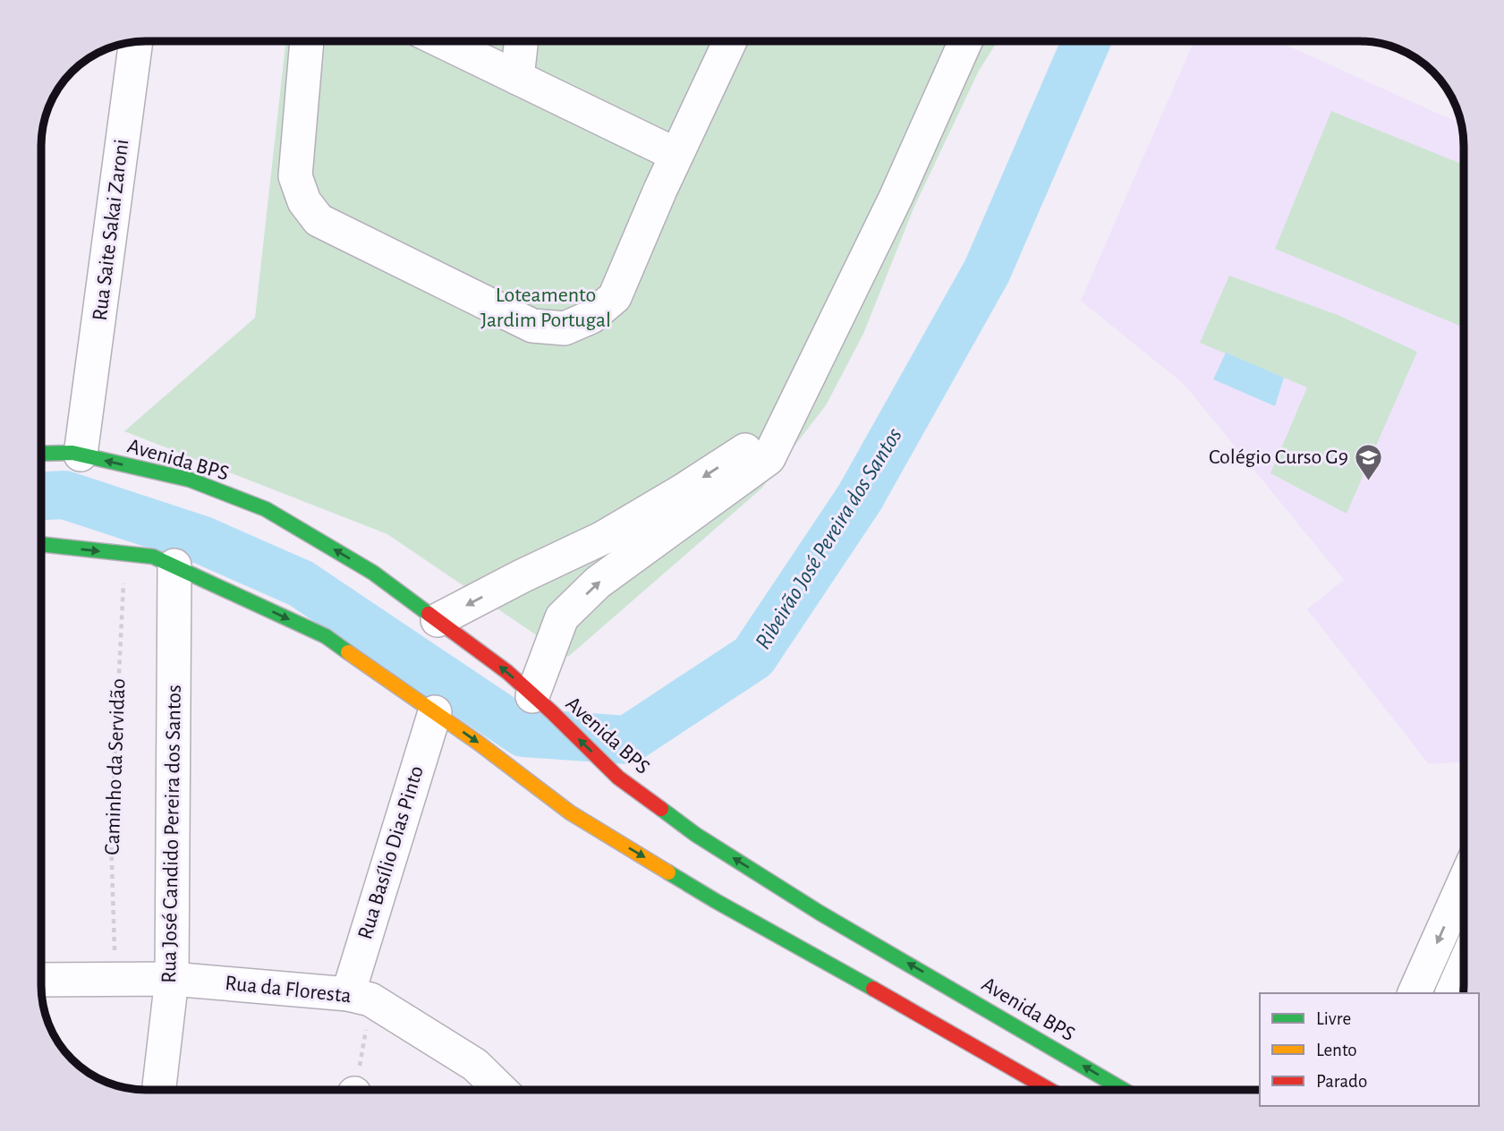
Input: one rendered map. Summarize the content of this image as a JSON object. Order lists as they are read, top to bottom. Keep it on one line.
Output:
{"streets":{"main road":["Avenida BPS"],"street":["Rua Saite Sakai Zaroni","Rua José Candido Pereira dos Santos","Rua Basílio Dias Pinto","Rua da Floresta"],"path":["Caminho da Servidão"]},"crossings":[["Rua Saite Sakai Zaroni","Avenida BPS"],["Caminho da Servidão","Rua da Floresta"],["Rua José Candido Pereira dos Santos","Rua da Floresta"],["Rua Basílio Dias Pinto","Rua da Floresta"]],"water":["Ribeirão José Pereira dos Santos"],"parks":["Loteamento Jardim Portugal"],"places":{"school or university":["Colégio Curso G9"]},"legend":["Livre","Lento","Parado"]}
